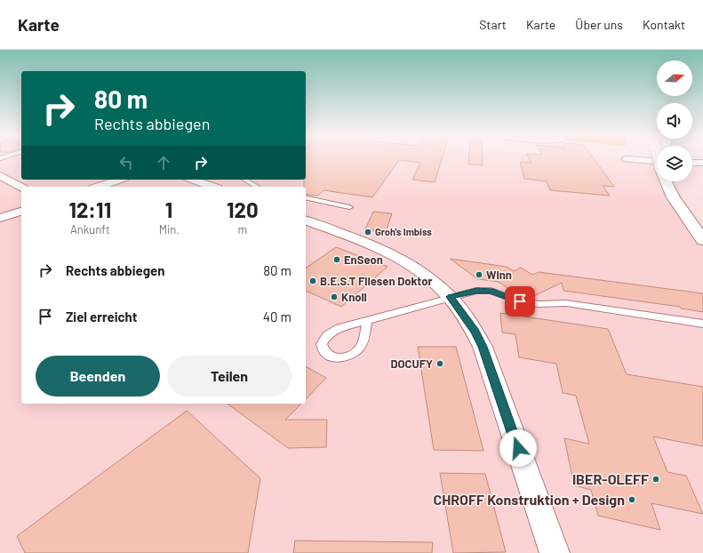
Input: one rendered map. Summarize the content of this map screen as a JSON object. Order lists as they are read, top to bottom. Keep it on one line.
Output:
{"places":["Groh's Imbiss","EnSeon","Winn","B.E.S.T Fliesen Doktor","Knoll","DOCUFY","IBER-OLEFF","CHROFF Konstruktion + Design"],"north":"right","page":{"header":"Karte","nav":["Start","Karte","Über uns","Kontakt"],"turn":["80 m","Rechts abbiegen"],"eta":["12:11","Ankunft","1","Min.","120","m"],"list":[{"name":"Rechts abbiegen","value":"80 m"},{"name":"Ziel erreicht","value":"40 m"}],"buttons":["Beenden","Teilen"]}}
